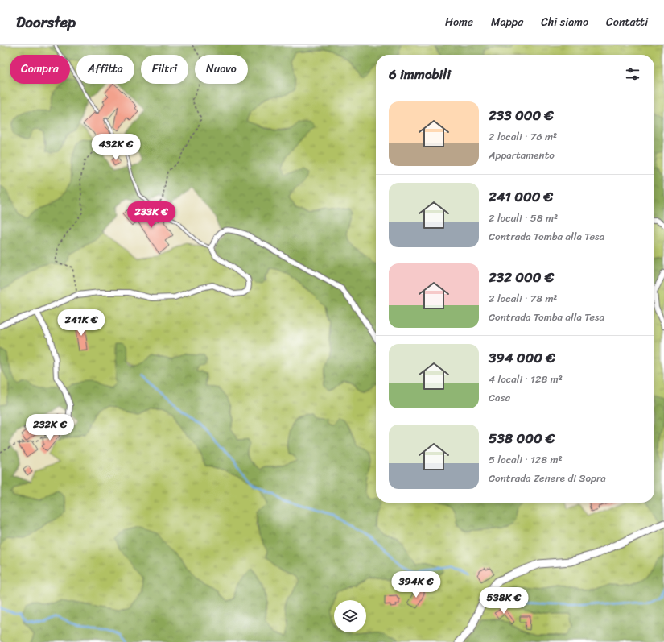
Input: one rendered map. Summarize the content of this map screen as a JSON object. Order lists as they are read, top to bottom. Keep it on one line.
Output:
{"page":{"header":"Doorstep","nav":["Home","Mappa","Chi siamo","Contatti"],"chip":["Compra","Affitta","Filtri","Nuovo"],"heading":"6 immobili","list":[{"name":"233 000 €","note":"2 locali · 76 m² · Appartamento"},{"name":"241 000 €","note":"2 locali · 58 m² · Contrada Tomba alla Tesa"},{"name":"232 000 €","note":"2 locali · 78 m² · Contrada Tomba alla Tesa"},{"name":"394 000 €","note":"4 locali · 128 m² · Casa"},{"name":"538 000 €","note":"5 locali · 128 m² · Contrada Zenere di Sopra"}],"price":["432K €","233K €","241K €","232K €","394K €","538K €"]}}
